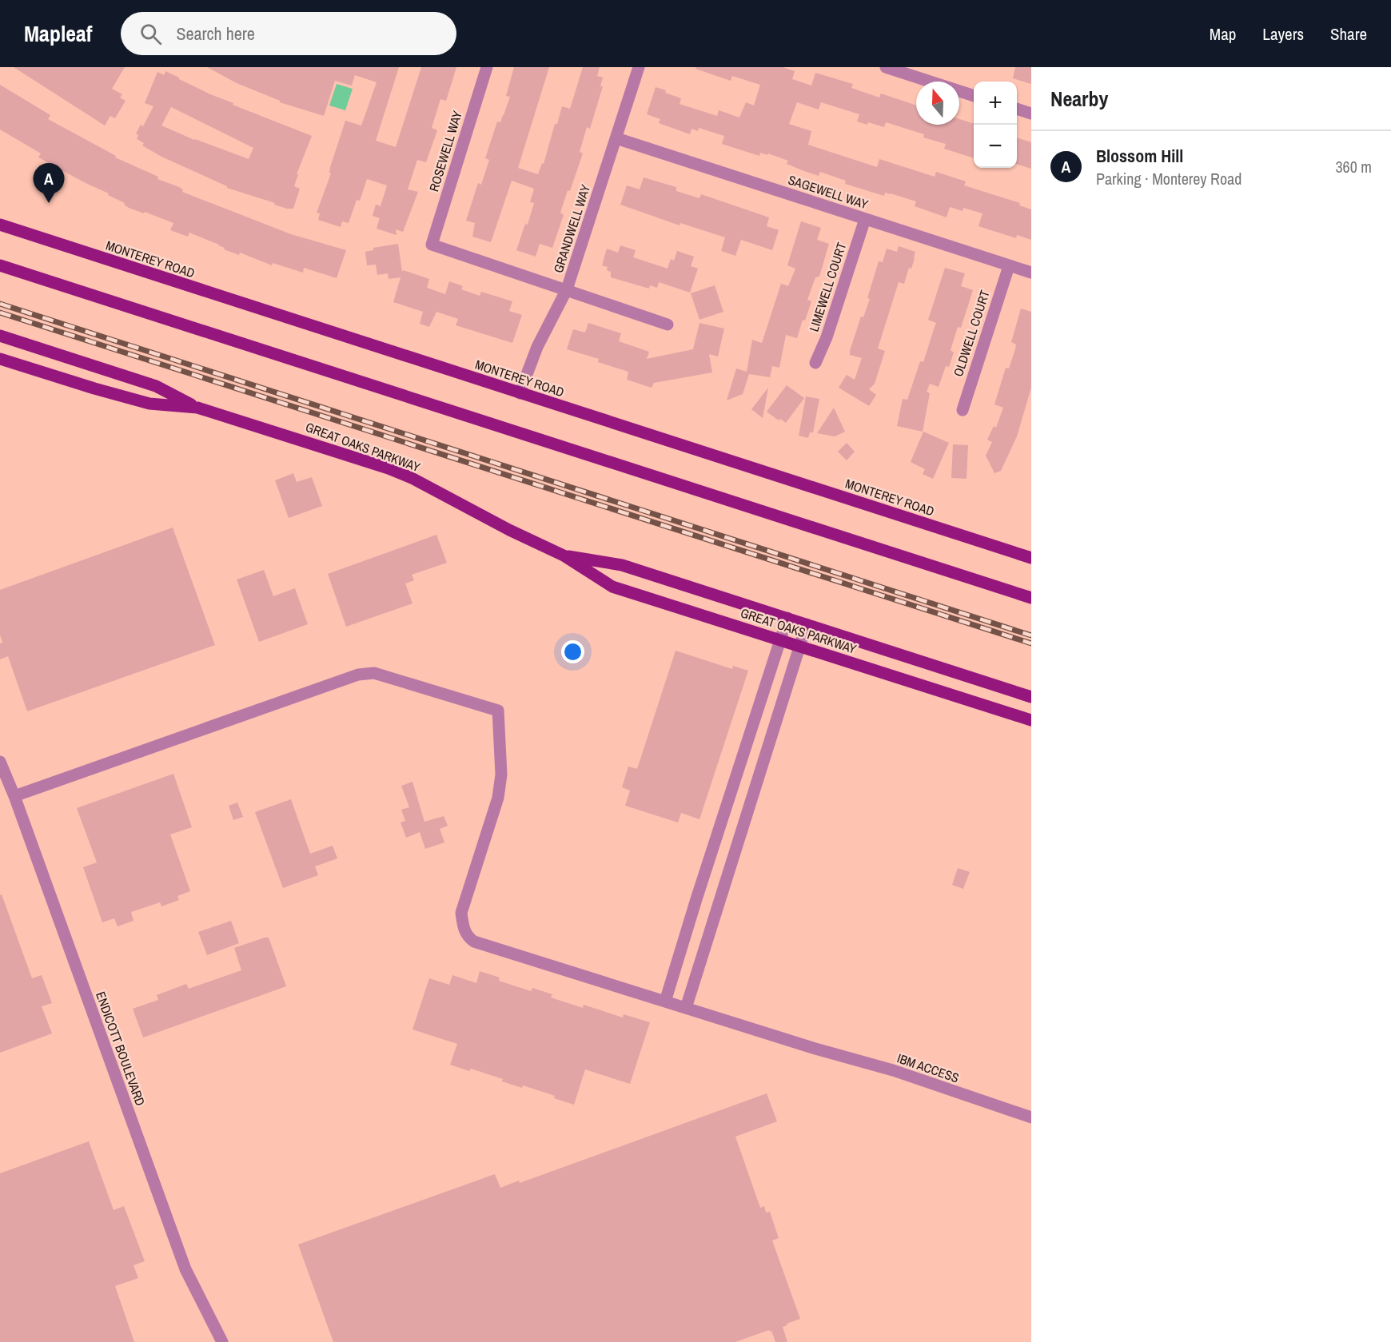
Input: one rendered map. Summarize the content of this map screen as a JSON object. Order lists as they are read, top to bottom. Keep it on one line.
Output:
{"streets":{"main road":["MONTEREY ROAD","GREAT OAKS PARKWAY"],"street":["ROSEWELL WAY","SAGEWELL WAY","GRANDWELL WAY","LIMEWELL COURT","OLDWELL COURT","ENDICOTT BOULEVARD","IBM ACCESS"]},"crossings":[["ROSEWELL WAY","GRANDWELL WAY"],["SAGEWELL WAY","GRANDWELL WAY"],["SAGEWELL WAY","LIMEWELL COURT"],["SAGEWELL WAY","OLDWELL COURT"],["GRANDWELL WAY","MONTEREY ROAD"],["ENDICOTT BOULEVARD","IBM ACCESS"]],"north":"top","page":{"header":"Mapleaf","search":"Search here","nav":["Map","Layers","Share"],"heading":"Nearby","map_buttons":["+","−"],"list":[{"mark":"A","name":"Blossom Hill","note":"Parking · Monterey Road","value":"360 m"}],"pins":"A"}}
